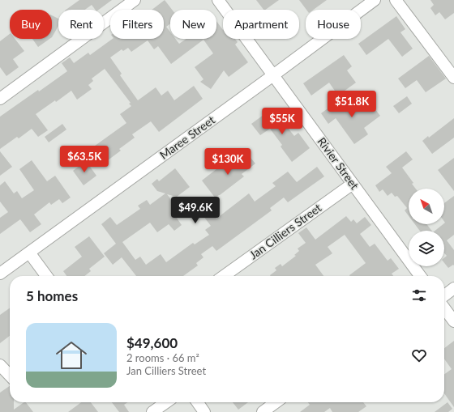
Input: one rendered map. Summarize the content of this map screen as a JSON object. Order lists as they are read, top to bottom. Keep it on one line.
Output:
{"streets":{"street":["Maree Street","Rivier Street","Jan Cilliers Street"]},"crossings":[["Maree Street","Rivier Street"],["Rivier Street","Jan Cilliers Street"]],"north":"top left","page":{"chip":["Buy","Rent","Filters","New","Apartment","House"],"price":["$51.8K","$55K","$63.5K","$130K","$49.6K"],"heading":"5 homes","list":[{"name":"$49,600","note":"2 rooms · 66 m² · Jan Cilliers Street"}]}}
